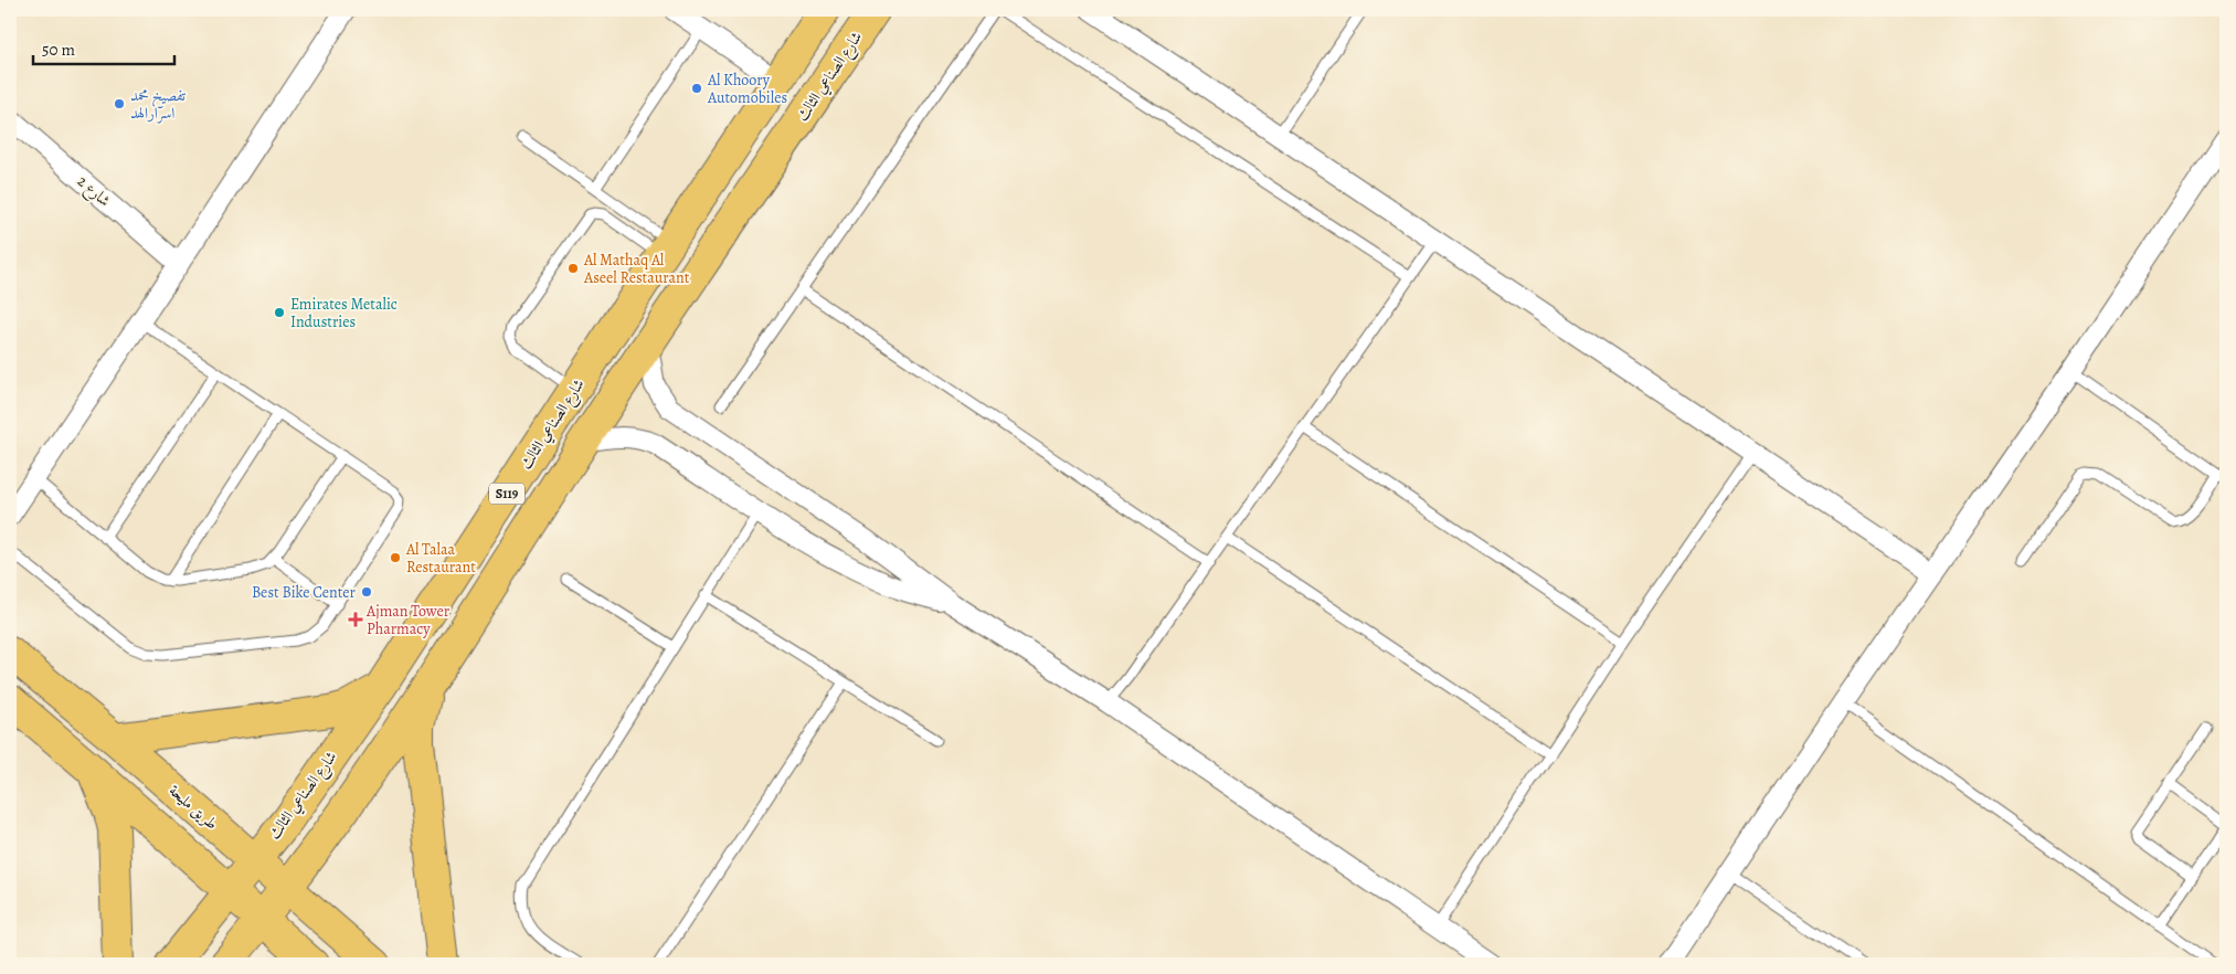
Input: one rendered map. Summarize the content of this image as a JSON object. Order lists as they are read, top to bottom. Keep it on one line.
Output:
{"streets":{"main road":["شارع الصناعي الثالث","S119","طريق مليحة"],"street":["شارع 2"]},"crossings":[["شارع الصناعي الثالث","طريق مليحة"]],"places":{"other":["Al Khoory Automobiles","تفصيخ محمد اسرارالهد","Al Mathaq Al Aseel Restaurant","Emirates Metalic Industries","Al Talaa Restaurant","Best Bike Center"],"health":["Ajman Tower Pharmacy"]},"scale_bar":"50 m"}
